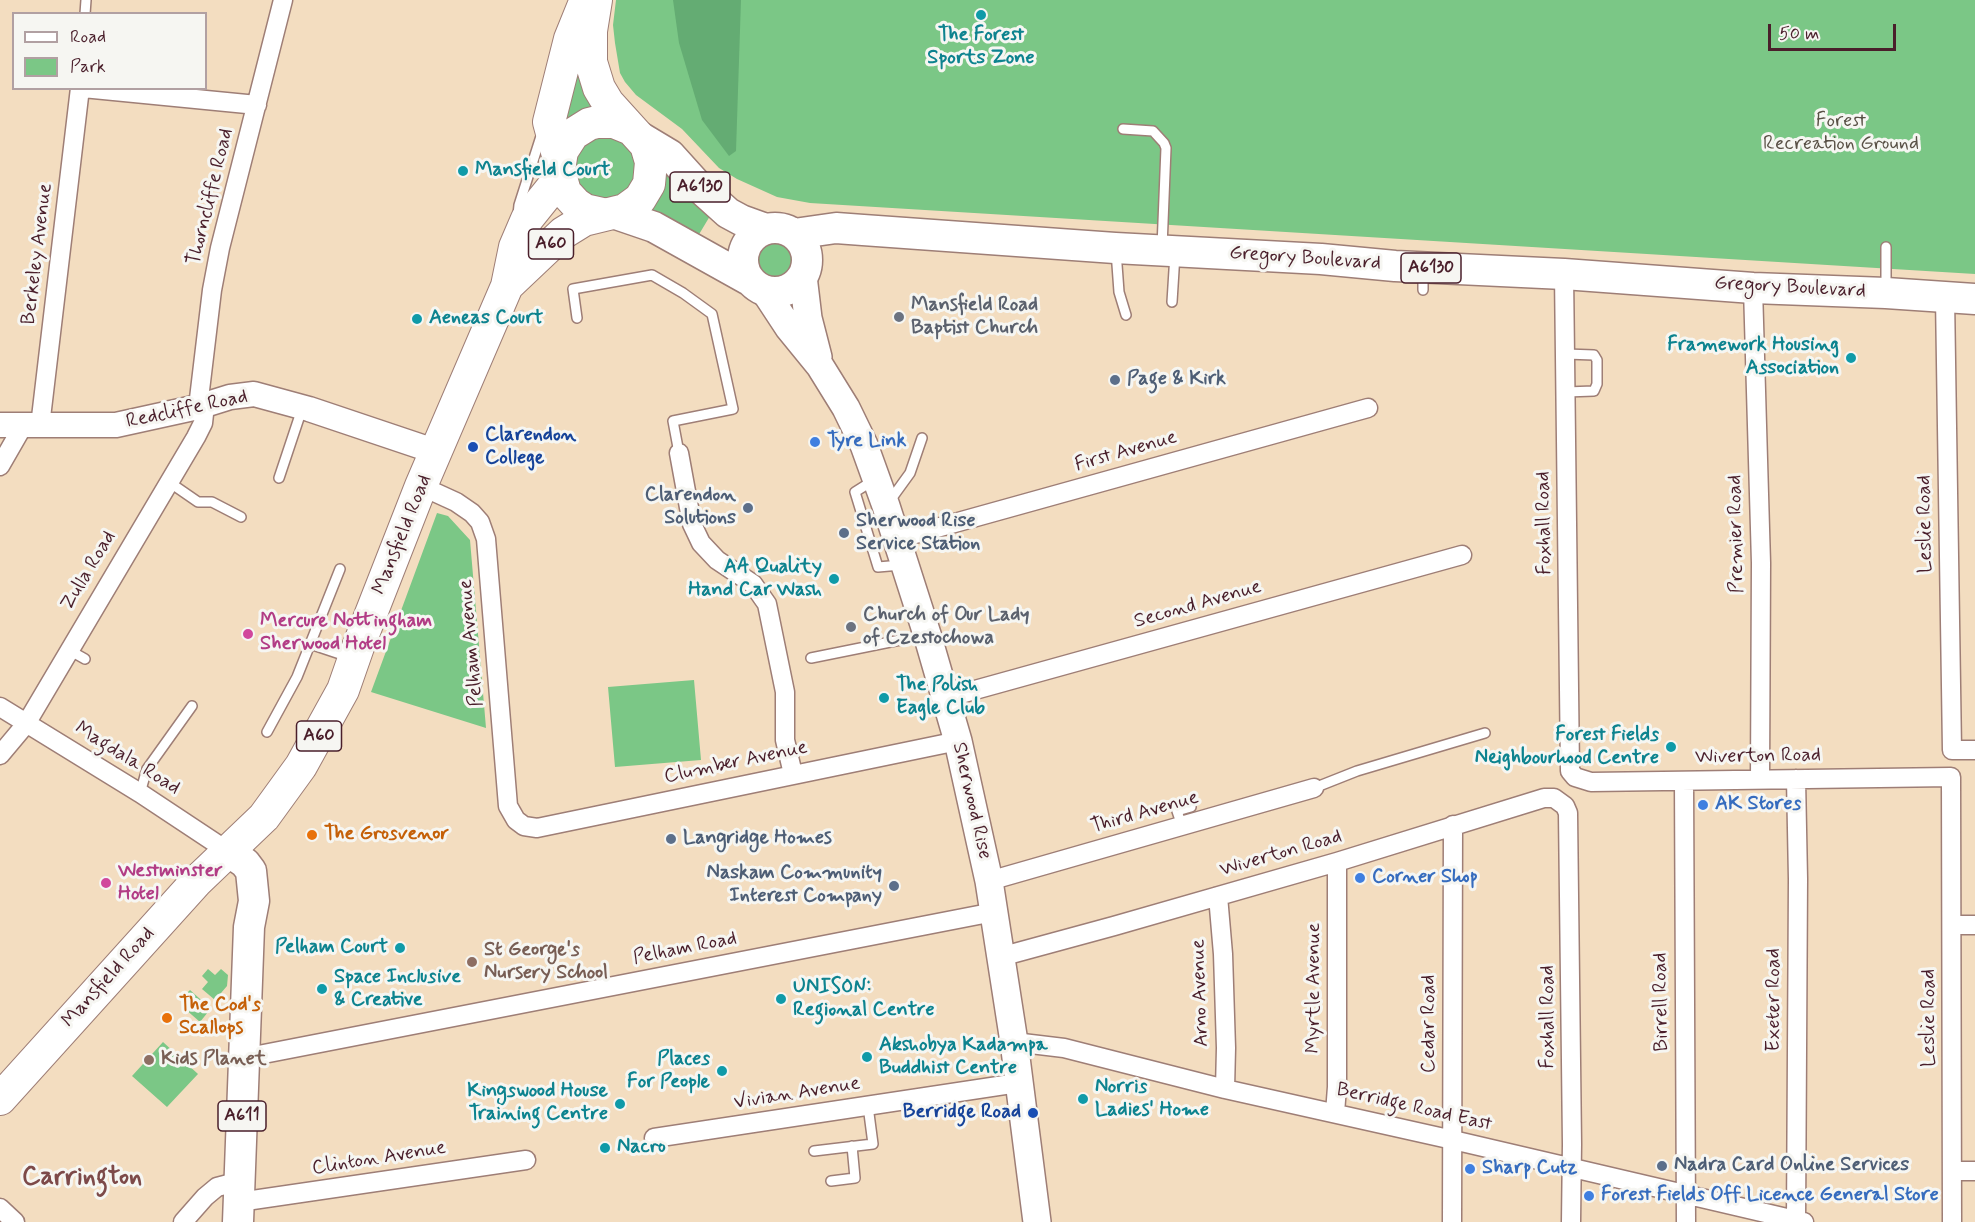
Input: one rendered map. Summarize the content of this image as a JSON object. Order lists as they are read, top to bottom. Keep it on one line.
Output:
{"streets":{"highway":["A60","Mansfield Road"],"main road":["A6130","Gregory Boulevard","Sherwood Rise","A611"],"street":["Thorncliffe Road","Berkeley Avenue","Redcliffe Road","First Avenue","Foxhall Road","Leslie Road","Premier Road","Zulla Road","Second Avenue","Pelham Avenue","Wiverton Road","Magdala Road","Clumber Avenue","Third Avenue","Pelham Road","Myrtle Avenue","Arno Avenue","Exeter Road","Birrell Road","Cedar Road","Vivian Avenue","Berridge Road East","Clinton Avenue"]},"crossings":[["Thorncliffe Road","Redcliffe Road"],["Thorncliffe Road","Zulla Road"],["Berkeley Avenue","Redcliffe Road"],["Gregory Boulevard","Foxhall Road"],["Gregory Boulevard","Leslie Road"],["Gregory Boulevard","Premier Road"],["Gregory Boulevard","Mansfield Road"],["Gregory Boulevard","Sherwood Rise"],["Redcliffe Road","Mansfield Road"],["Redcliffe Road","Zulla Road"],["First Avenue","Sherwood Rise"],["Foxhall Road","Wiverton Road"],["Foxhall Road","Berridge Road East"],["Leslie Road","Wiverton Road"],["Premier Road","Wiverton Road"],["Mansfield Road","Pelham Avenue"],["Mansfield Road","Magdala Road"],["Mansfield Road","A611"],["Zulla Road","Magdala Road"],["Second Avenue","Sherwood Rise"],["Pelham Avenue","Clumber Avenue"],["Wiverton Road","Sherwood Rise"],["Wiverton Road","Myrtle Avenue"],["Wiverton Road","Arno Avenue"],["Wiverton Road","Exeter Road"],["Wiverton Road","Birrell Road"],["Wiverton Road","Cedar Road"],["Magdala Road","A611"],["Clumber Avenue","Sherwood Rise"],["Sherwood Rise","Third Avenue"],["Sherwood Rise","Pelham Road"],["Sherwood Rise","Vivian Avenue"],["Sherwood Rise","Berridge Road East"],["Pelham Road","A611"],["Myrtle Avenue","Berridge Road East"],["Arno Avenue","Berridge Road East"],["Exeter Road","Berridge Road East"],["Birrell Road","Berridge Road East"],["Cedar Road","Berridge Road East"],["A611","Clinton Avenue"]],"districts":["Carrington"],"parks":["Forest Recreation Ground"],"places":["The Forest Sports Zone","Mansfield Court","Mansfield Road Baptist Church","Aeneas Court","Framework Housing Association","Page & Kirk","Tyre Link","Clarendon College","Clarendon Solutions","Sherwood Rise Service Station","AA Quality Hand Car Wash","Church of Our Lady of Czestochowa","Mercure Nottingham Sherwood Hotel","The Polish Eagle Club","Forest Fields Neighbourhood Centre","AK Stores","The Grosvenor","Langridge Homes","Corner Shop","Westminster Hotel","Naskam Community Interest Company","Pelham Court","St George's Nursery School","Space Inclusive & Creative","UNISON: Regional Centre","The Cod's Scallops","Akshobya Kadampa Buddhist Centre","Kids Planet","Places For People","Norris Ladies' Home","Kingswood House Training Centre","Berridge Road","Nacro","Nadra Card Online Services","Sharp Cutz","Forest Fields Off Licence General Store"],"legend":["Road","Park"],"scale_bar":"50 m"}
